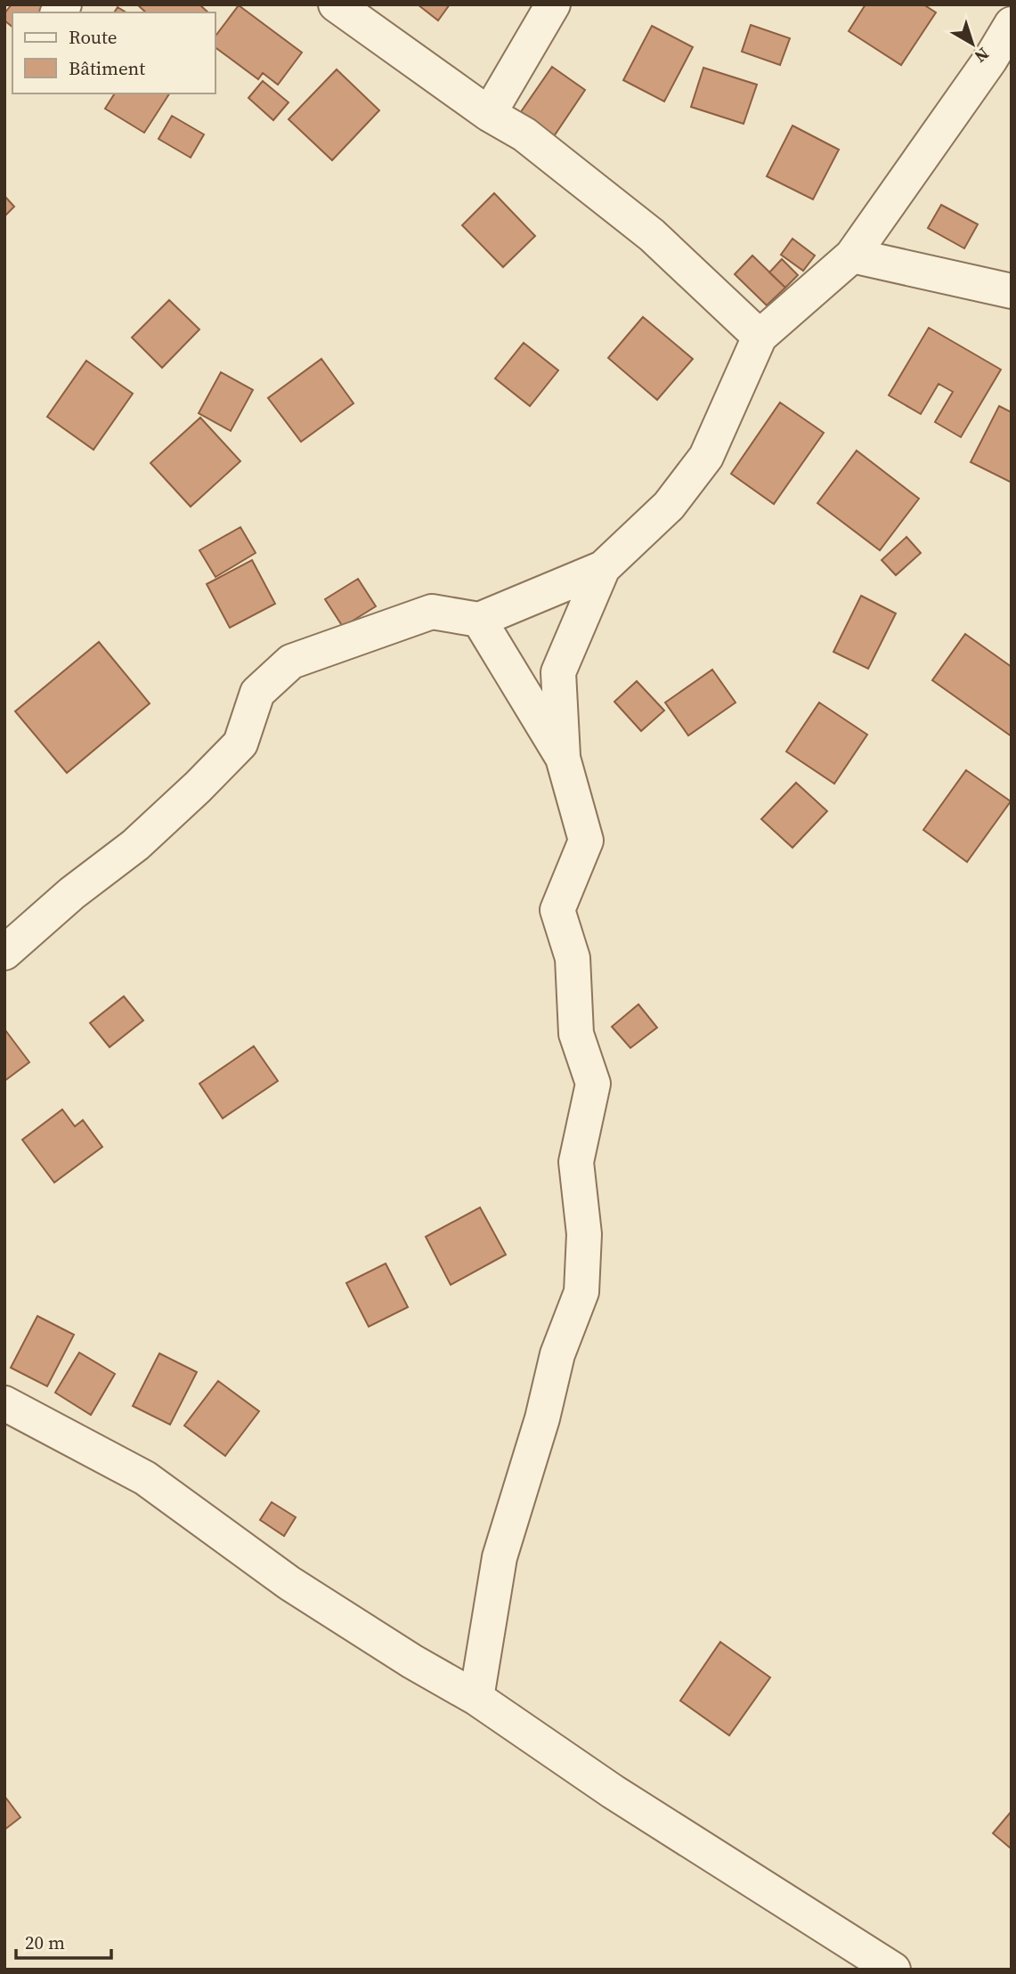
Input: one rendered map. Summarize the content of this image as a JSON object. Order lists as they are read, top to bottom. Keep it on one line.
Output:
{"legend":["Route","Bâtiment"],"scale_bar":"20 m","north":"bottom right"}
